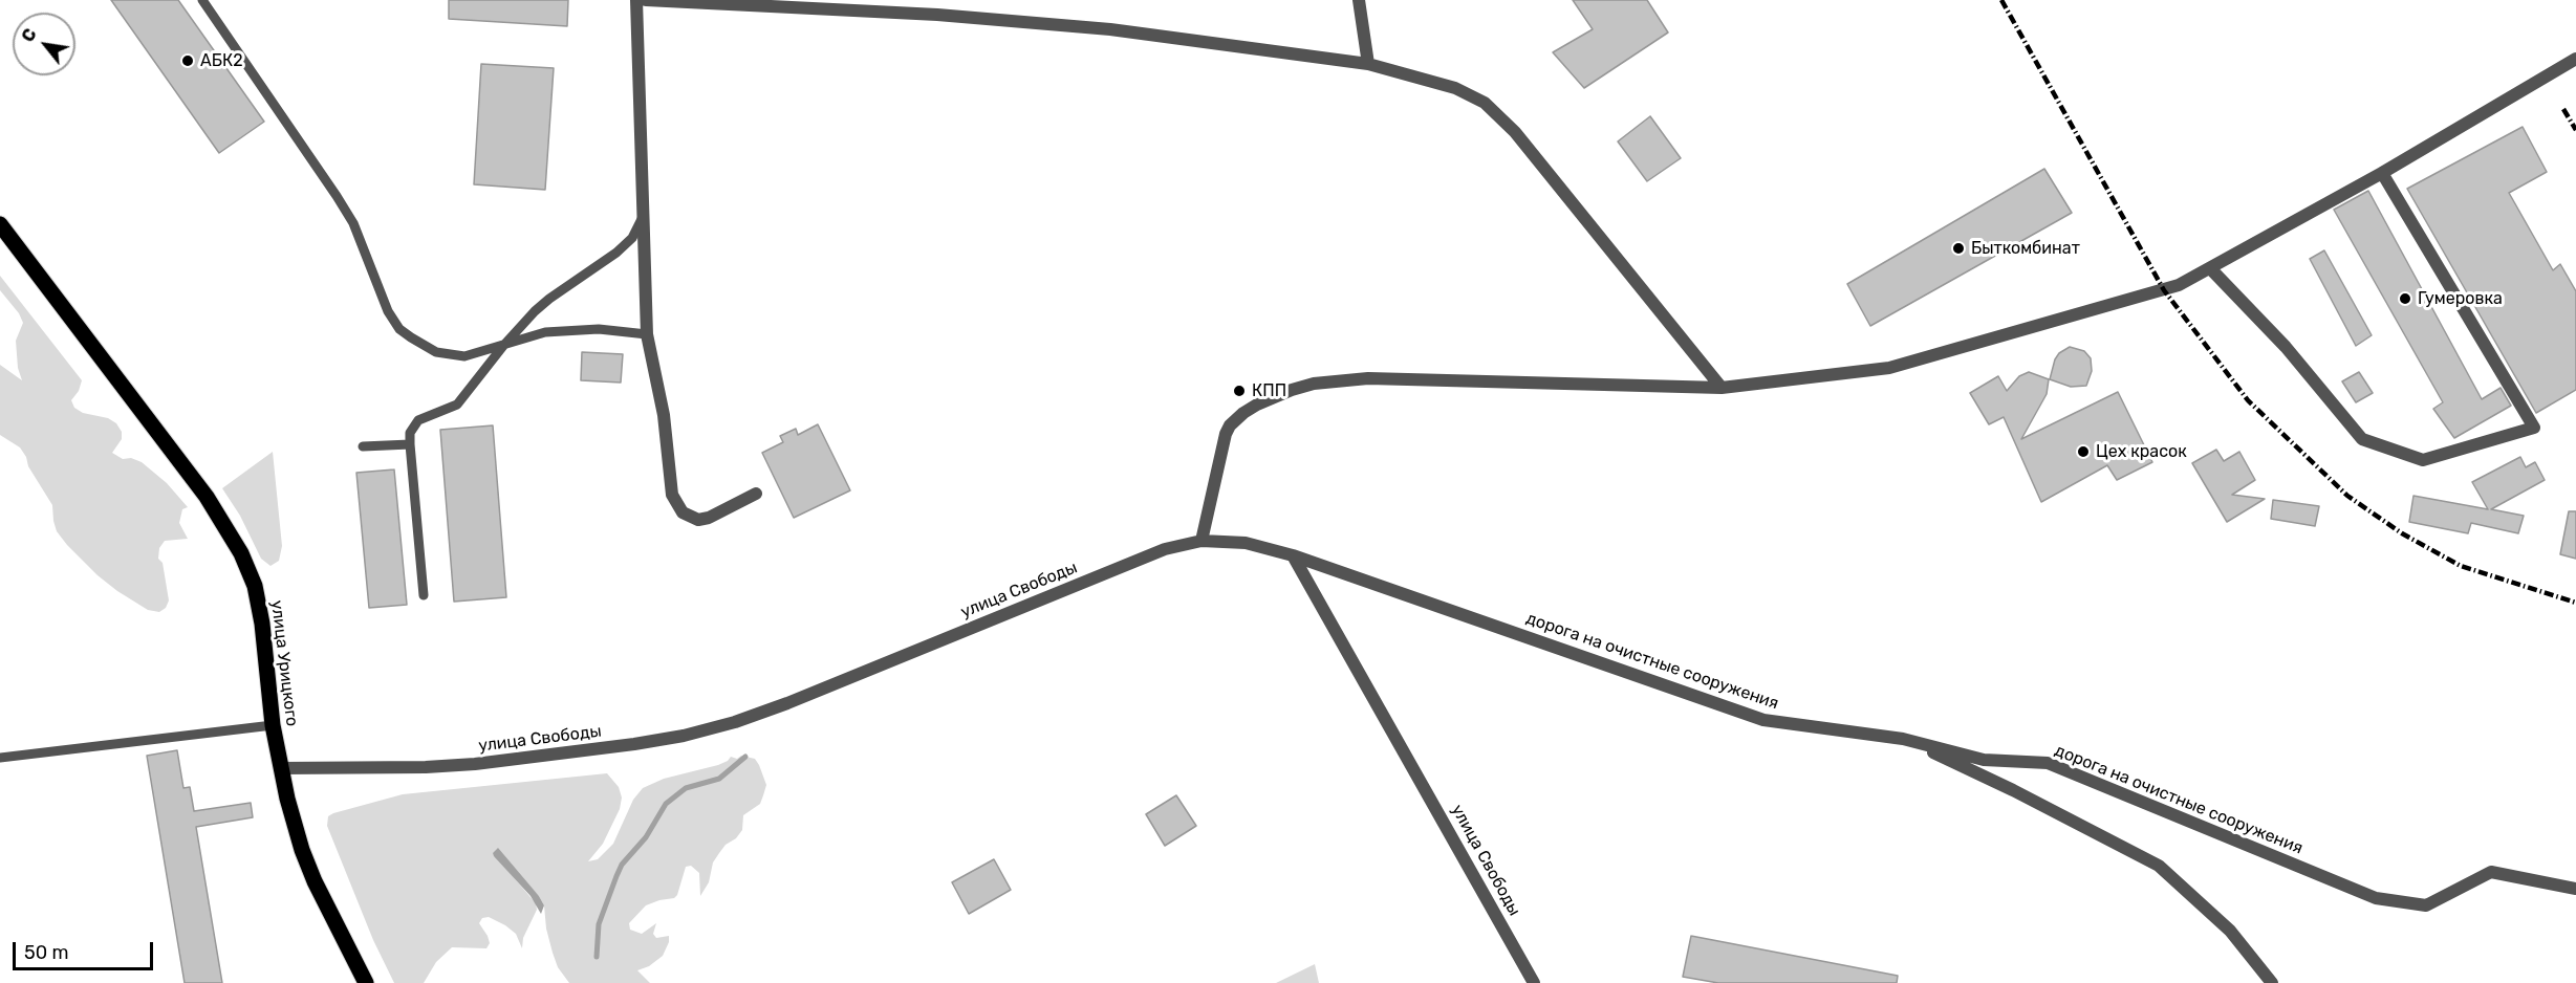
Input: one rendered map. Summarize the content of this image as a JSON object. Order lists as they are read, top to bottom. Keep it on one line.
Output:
{"streets":{"main road":["улица Урицкого"],"street":["улица Свободы","дорога на очистные сооружения"]},"crossings":[["улица Свободы","дорога на очистные сооружения"],["улица Свободы","улица Урицкого"]],"places":["АБК2","Быткомбинат","Гумеровка","КПП","Цех красок"],"scale_bar":"50 m","north":"top left"}
